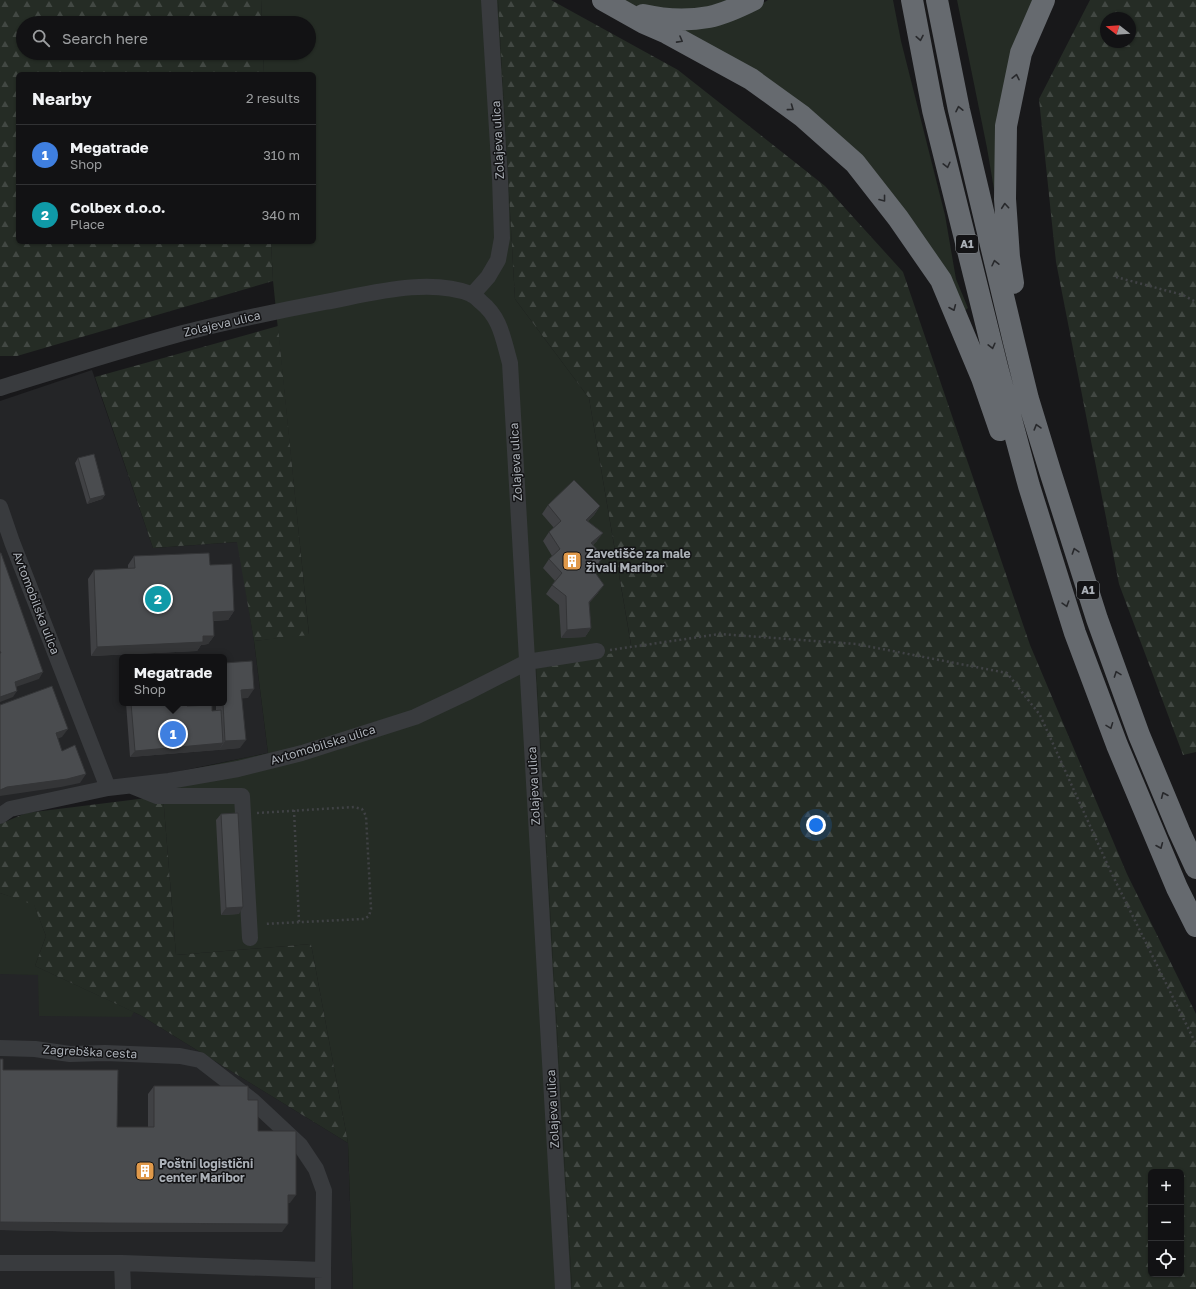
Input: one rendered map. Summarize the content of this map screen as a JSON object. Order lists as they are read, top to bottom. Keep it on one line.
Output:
{"streets":{"highway":["A1"],"street":["Zolajeva ulica","Avtomobilska ulica","Zagrebška cesta"]},"crossings":[["Zolajeva ulica","Avtomobilska ulica"]],"places":{"building":["Zavetišče za male živali Maribor","Poštni logistični center Maribor"]},"north":"left","page":{"search":"Search here","heading":["Nearby","2 results"],"list":[{"mark":"1","name":"Megatrade","note":"Shop","value":"310 m"},{"mark":"2","name":"Colbex d.o.o.","note":"Place","value":"340 m"}],"pins":["2","1"],"popup":["Megatrade","Shop"],"map_buttons":["+","−"]}}
